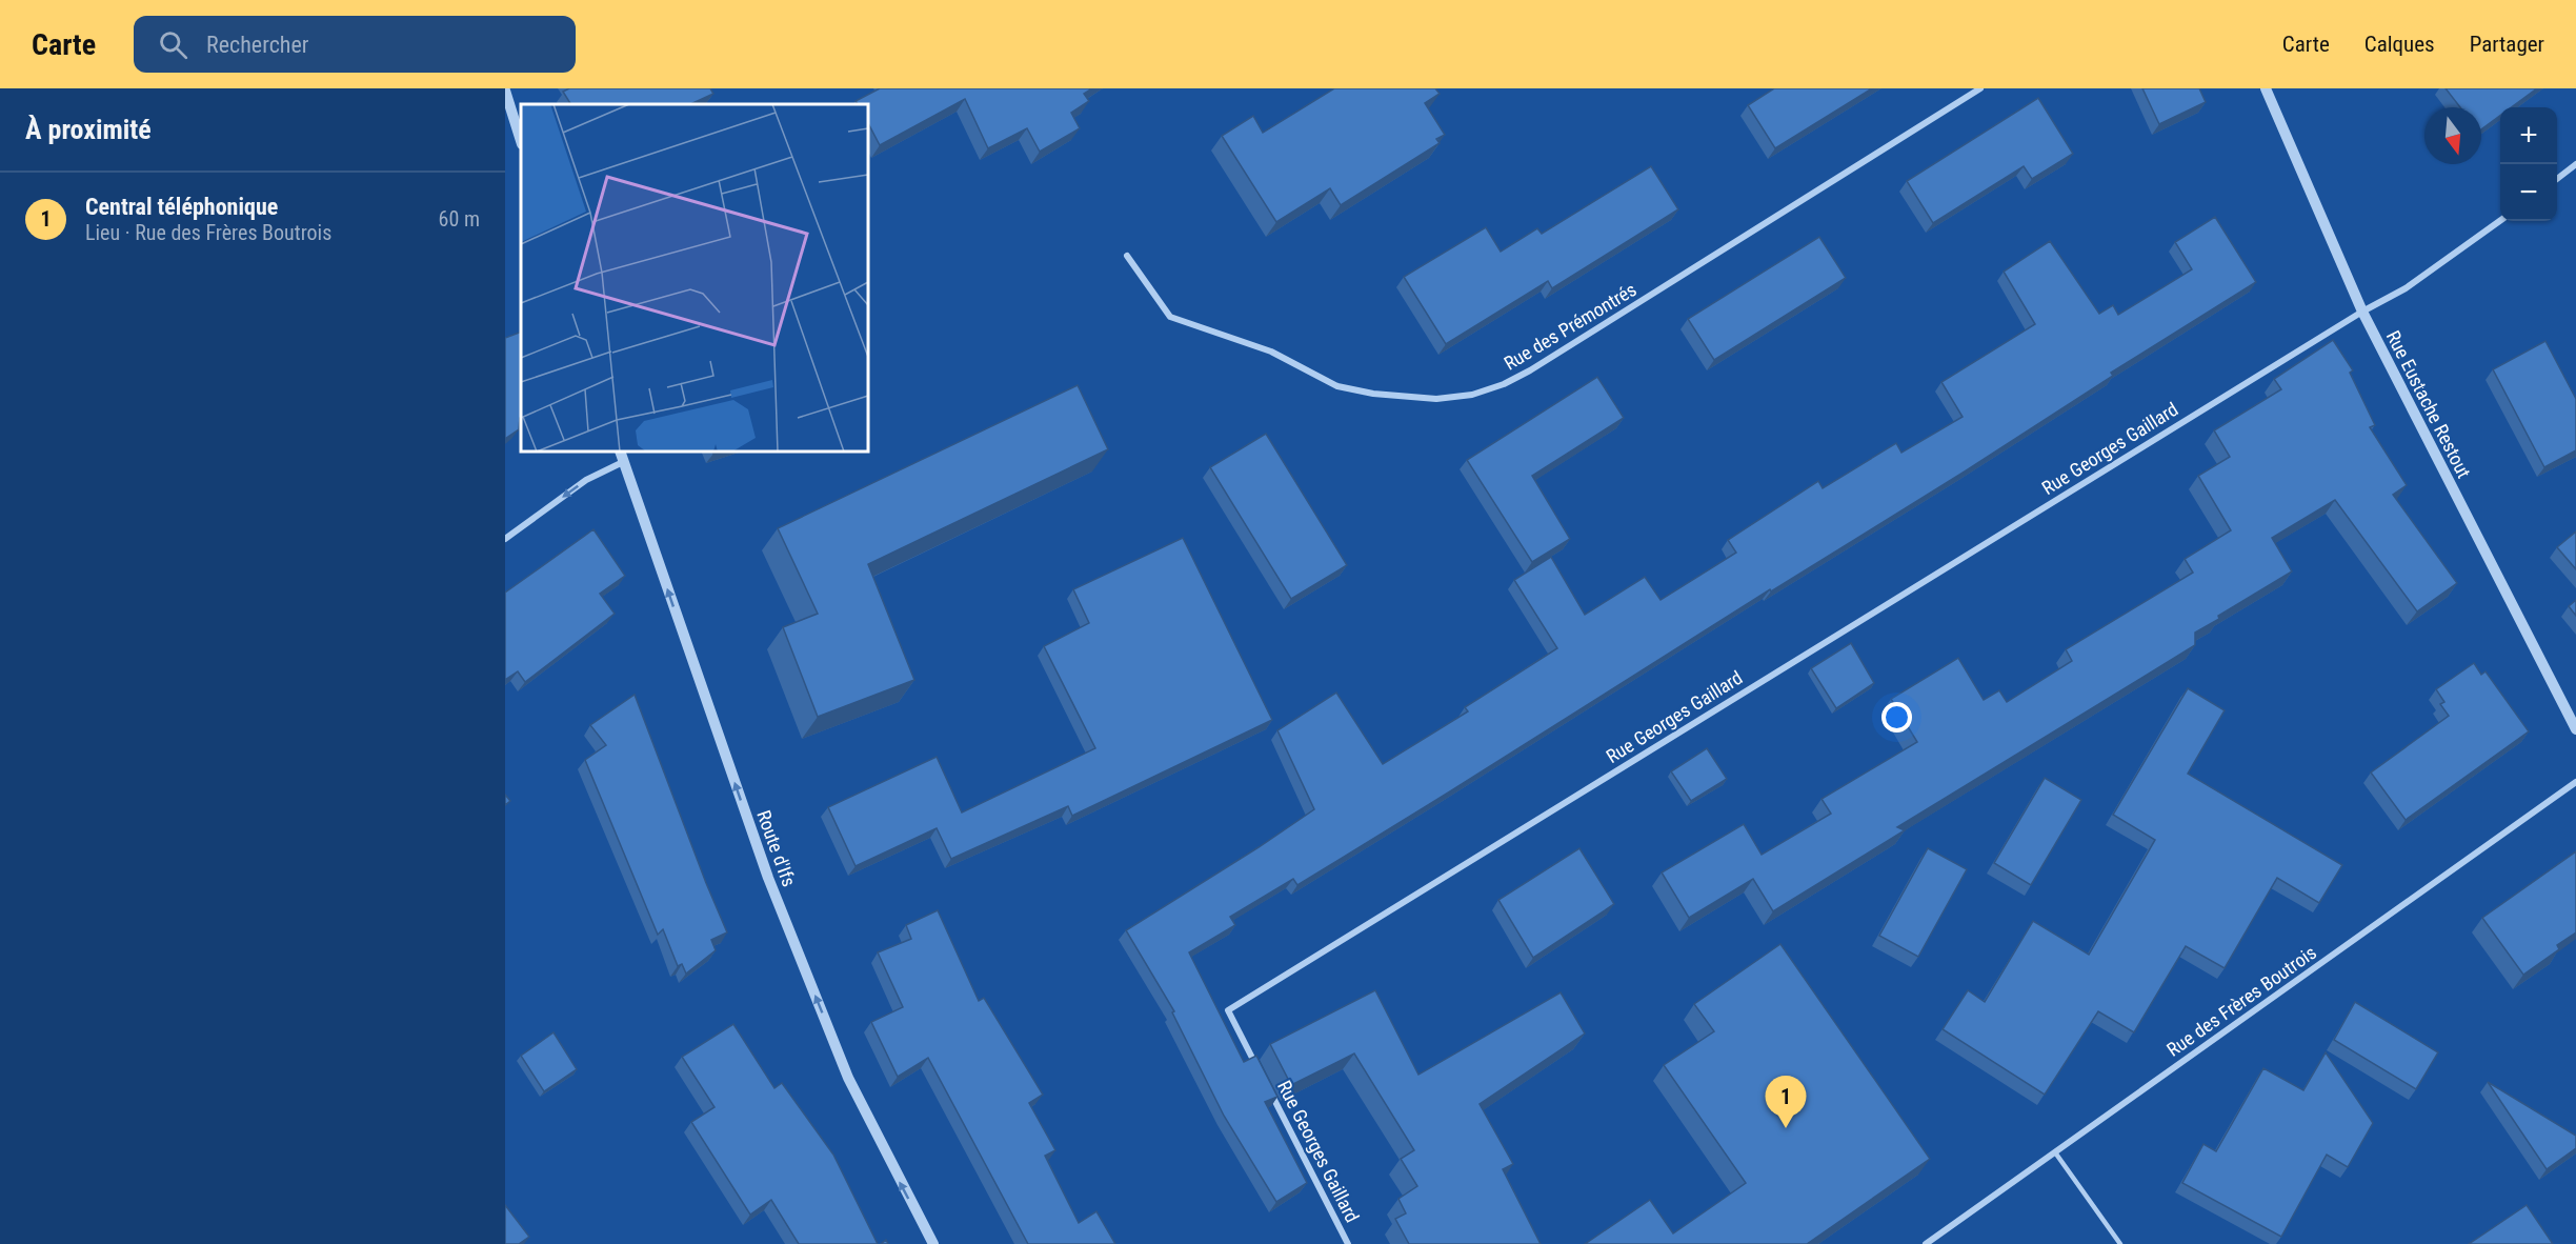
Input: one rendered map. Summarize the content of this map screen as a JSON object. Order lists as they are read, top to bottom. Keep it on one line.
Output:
{"streets":{"street":["Rue des Prémontrés","Rue Eustache Restout","Rue Georges Gaillard","Route d'Ifs","Rue des Frères Boutrois"]},"crossings":[["Rue Eustache Restout","Rue Georges Gaillard"]],"one_way":["Route d'Ifs"],"north":"bottom","page":{"header":"Carte","search":"Rechercher","nav":["Carte","Calques","Partager"],"heading":"À proximité","map_buttons":["+","−"],"list":[{"mark":"1","name":"Central téléphonique","note":"Lieu · Rue des Frères Boutrois","value":"60 m"}],"pins":"1"}}
